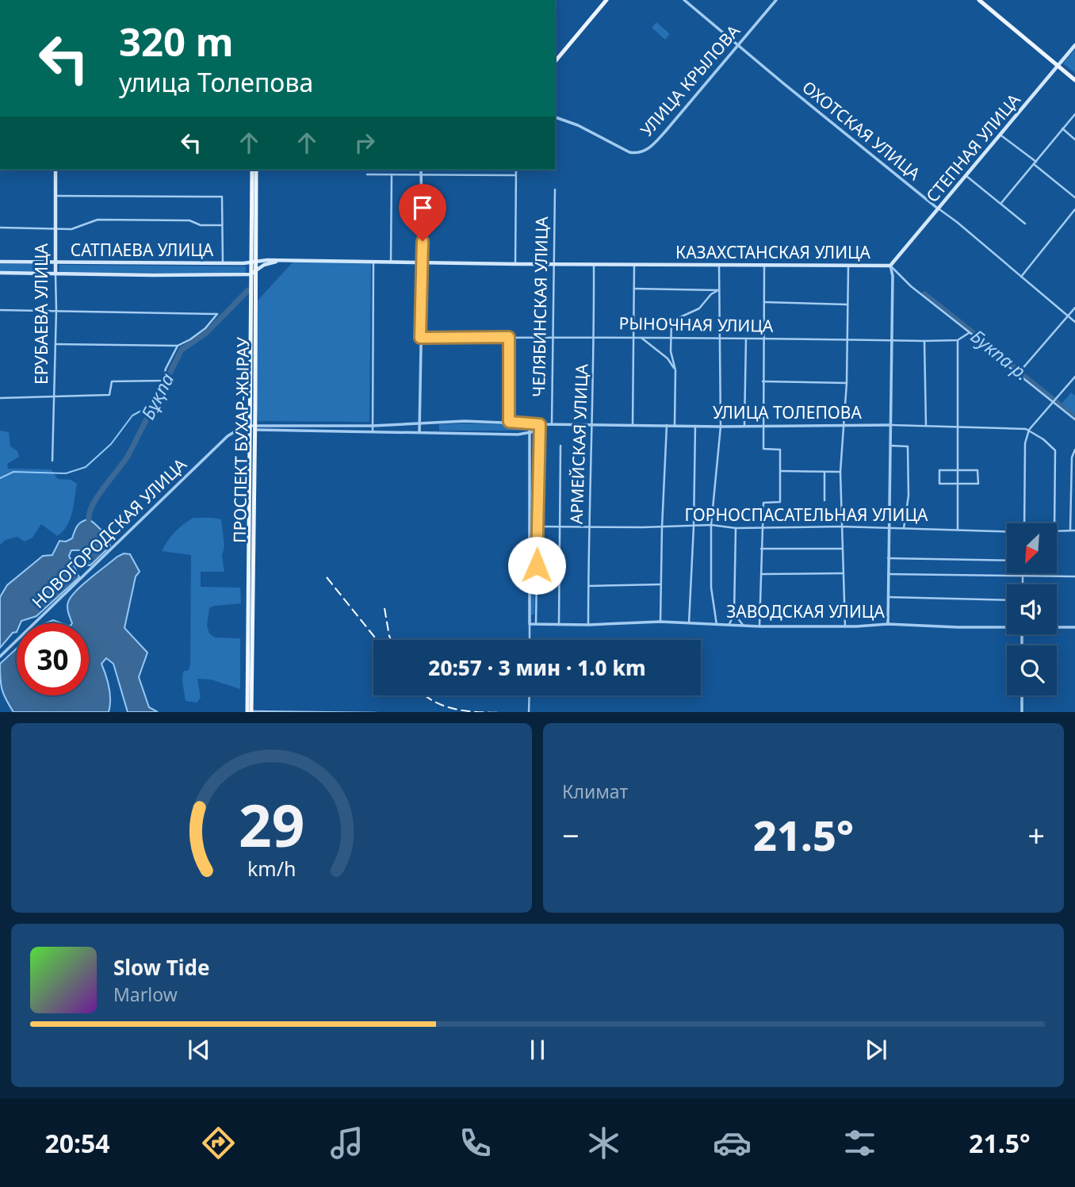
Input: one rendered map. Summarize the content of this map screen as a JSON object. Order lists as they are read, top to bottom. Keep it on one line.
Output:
{"streets":{"main road":["СТЕПНАЯ УЛИЦА","САТПАЕВА УЛИЦА","КАЗАХСТАНСКАЯ УЛИЦА","ЕРУБАЕВА УЛИЦА","ПРОСПЕКТ БУХАР-ЖЫРАУ"],"street":["УЛИЦА КРЫЛОВА","ОХОТСКАЯ УЛИЦА","ЧЕЛЯБИНСКАЯ УЛИЦА","РЫНОЧНАЯ УЛИЦА","УЛИЦА ТОЛЕПОВА","АРМЕЙСКАЯ УЛИЦА","ГОРНОСПАСАТЕЛЬНАЯ УЛИЦА","НОВОГОРОДСКАЯ УЛИЦА","ЗАВОДСКАЯ УЛИЦА"]},"crossings":[["УЛИЦА КРЫЛОВА","ОХОТСКАЯ УЛИЦА"],["ОХОТСКАЯ УЛИЦА","СТЕПНАЯ УЛИЦА"],["СТЕПНАЯ УЛИЦА","КАЗАХСТАНСКАЯ УЛИЦА"],["САТПАЕВА УЛИЦА","КАЗАХСТАНСКАЯ УЛИЦА"],["САТПАЕВА УЛИЦА","ЕРУБАЕВА УЛИЦА"],["САТПАЕВА УЛИЦА","ПРОСПЕКТ БУХАР-ЖЫРАУ"],["КАЗАХСТАНСКАЯ УЛИЦА","ЧЕЛЯБИНСКАЯ УЛИЦА"],["КАЗАХСТАНСКАЯ УЛИЦА","ПРОСПЕКТ БУХАР-ЖЫРАУ"],["КАЗАХСТАНСКАЯ УЛИЦА","АРМЕЙСКАЯ УЛИЦА"],["ЧЕЛЯБИНСКАЯ УЛИЦА","РЫНОЧНАЯ УЛИЦА"],["ЧЕЛЯБИНСКАЯ УЛИЦА","УЛИЦА ТОЛЕПОВА"],["РЫНОЧНАЯ УЛИЦА","АРМЕЙСКАЯ УЛИЦА"],["УЛИЦА ТОЛЕПОВА","ПРОСПЕКТ БУХАР-ЖЫРАУ"],["УЛИЦА ТОЛЕПОВА","АРМЕЙСКАЯ УЛИЦА"],["УЛИЦА ТОЛЕПОВА","НОВОГОРОДСКАЯ УЛИЦА"],["ПРОСПЕКТ БУХАР-ЖЫРАУ","НОВОГОРОДСКАЯ УЛИЦА"],["АРМЕЙСКАЯ УЛИЦА","ГОРНОСПАСАТЕЛЬНАЯ УЛИЦА"],["АРМЕЙСКАЯ УЛИЦА","ЗАВОДСКАЯ УЛИЦА"]],"water":["Букпа р.","Бұқпа"],"north":"bottom left","page":{"turn":["320 m","улица Толепова"],"limit":"30","trip":"20:57 · 3 мин · 1.0 km","tile":"Климат","heat":["−","21.5°","+"],"song":["Slow Tide","Marlow"],"tabs":["20:54","21.5°"],"gauge":["29","km/h"]}}
